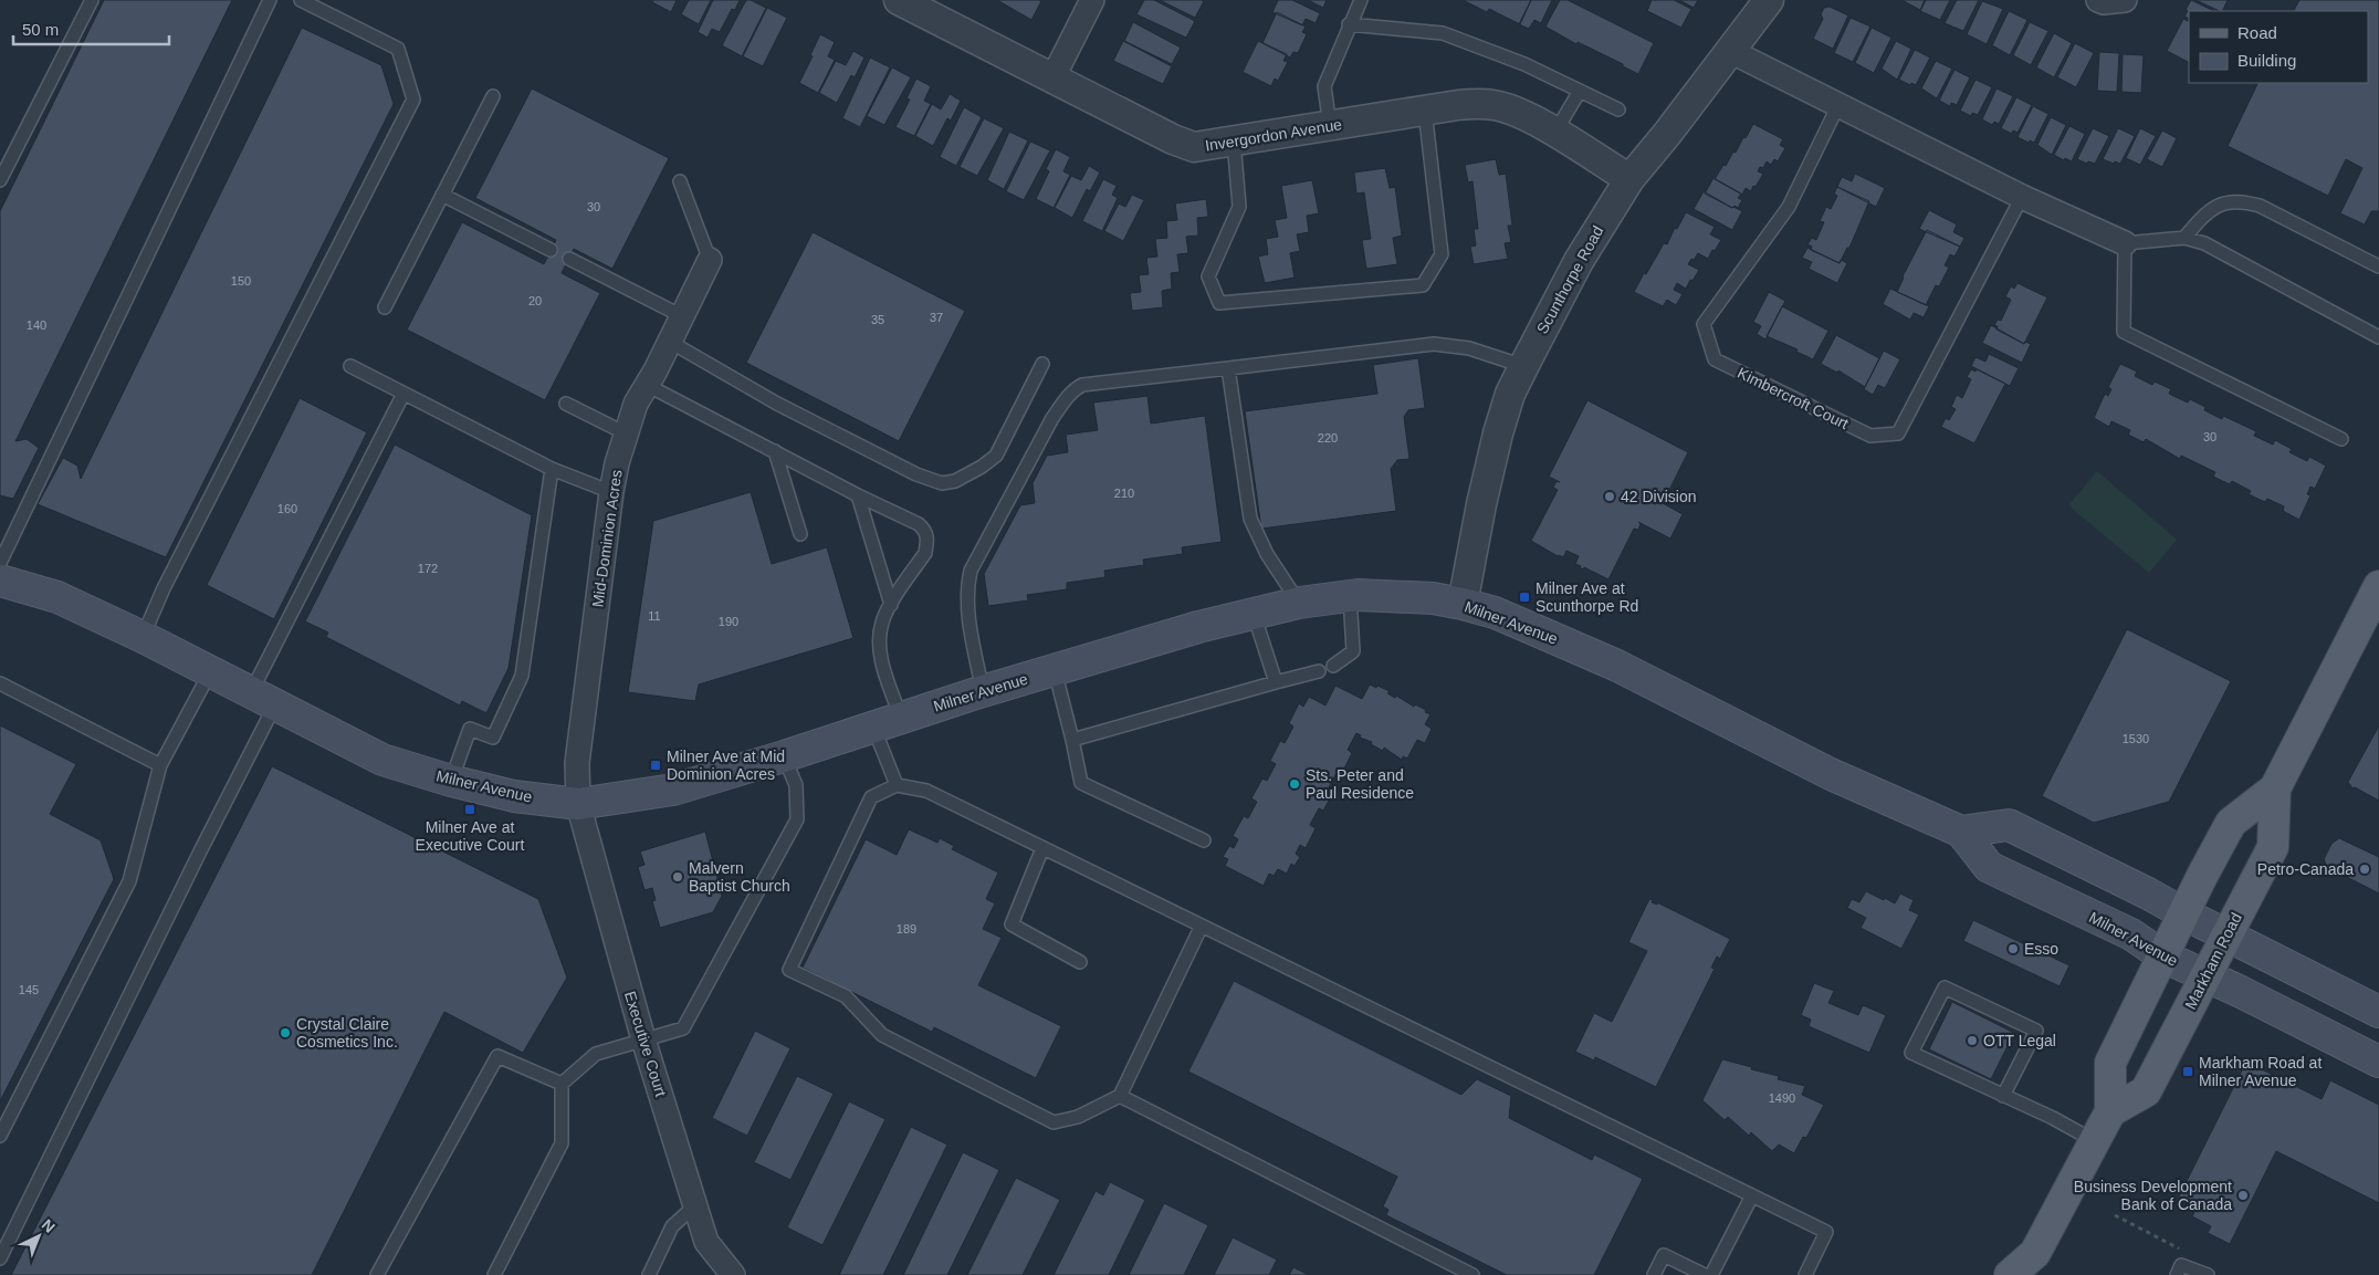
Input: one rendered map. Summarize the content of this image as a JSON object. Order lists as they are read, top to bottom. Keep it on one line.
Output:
{"streets":{"main road":["Milner Avenue","Markham Road"],"street":["Invergordon Avenue","Scunthorpe Road","Mid-Dominion Acres","Executive Court"],"lane":["Kimbercroft Court"]},"crossings":[["Invergordon Avenue","Scunthorpe Road"],["Scunthorpe Road","Milner Avenue"],["Mid-Dominion Acres","Milner Avenue"],["Mid-Dominion Acres","Executive Court"],["Milner Avenue","Markham Road"],["Milner Avenue","Executive Court"]],"places":{"other":["42 Division","Sts. Peter and Paul Residence","Petro-Canada","Malvern Baptist Church","Esso","Crystal Claire Cosmetics Inc.","OTT Legal","Business Development Bank of Canada"],"transit":["Milner Ave at Scunthorpe Rd","Milner Ave at Mid Dominion Acres","Milner Ave at Executive Court","Markham Road at Milner Avenue"]},"house_numbers":["30","150","20","37","35","140","30","220","210","160","172","11","190","1530","189","145","1490"],"legend":["Road","Building"],"scale_bar":"50 m","north":"top right"}
